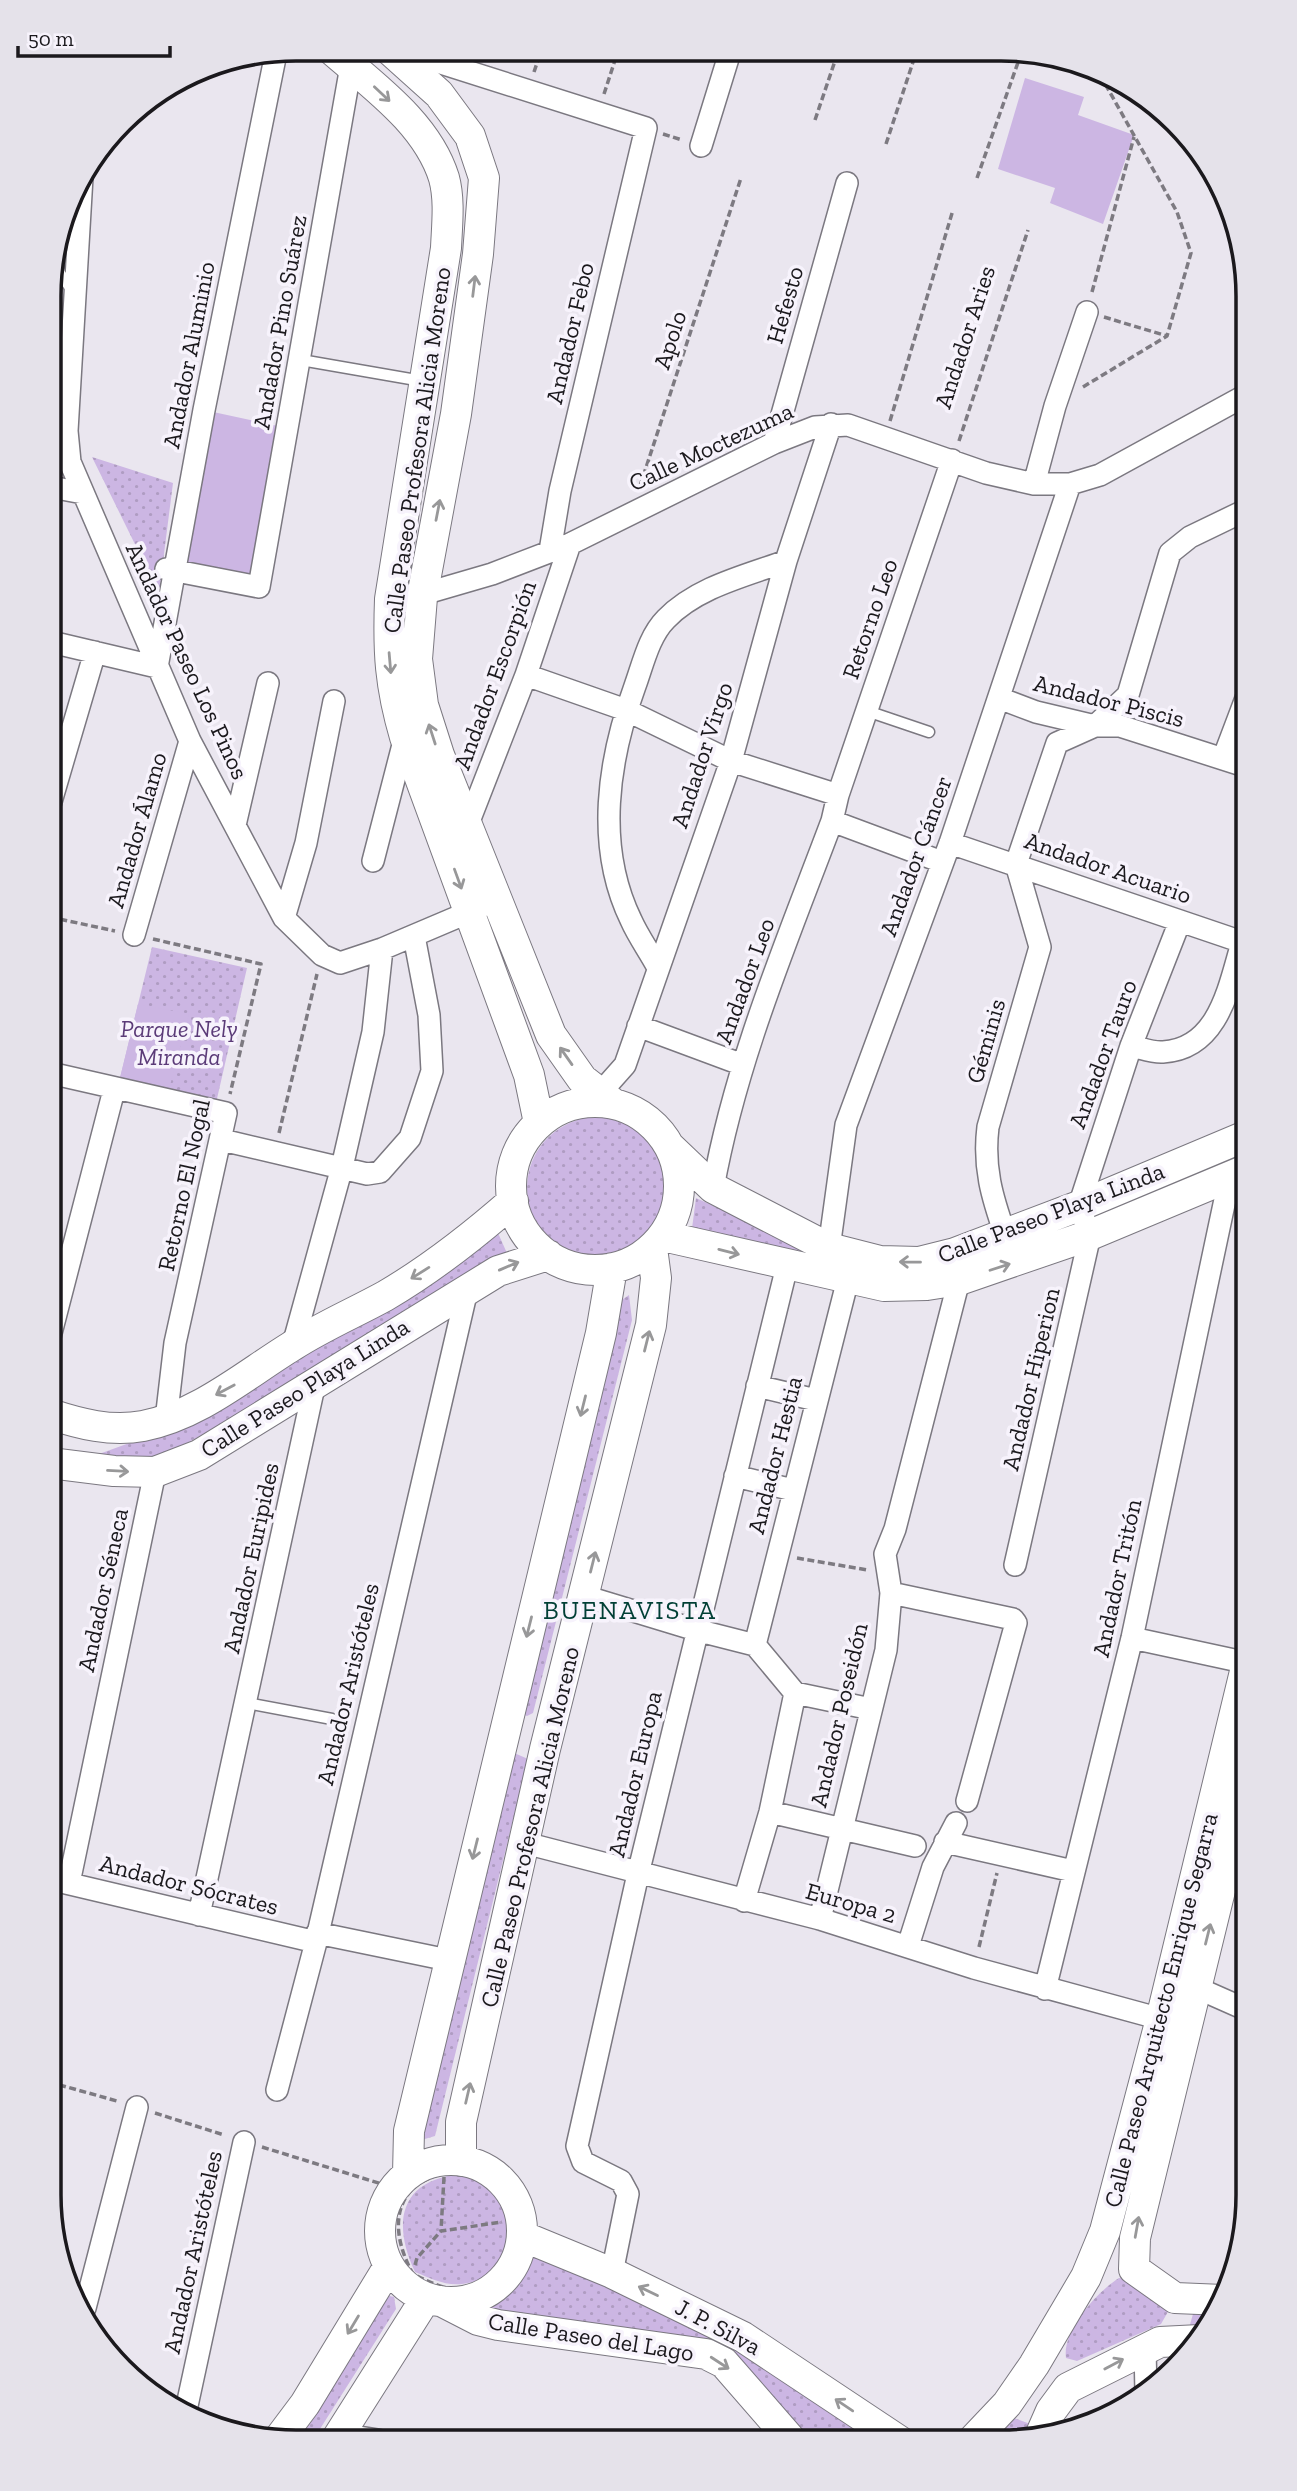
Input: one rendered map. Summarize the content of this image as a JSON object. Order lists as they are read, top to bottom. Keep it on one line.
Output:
{"streets":{"street":["Hefesto","Andador Pino Suárez","Andador Febo","Andador Aluminio","Calle Moctezuma","Calle Paseo Profesora Alicia Moreno","Retorno Leo","Andador Paseo Los Pinos","Andador Escorpión","Andador Piscis","Andador Virgo","Andador Álamo","Andador Cáncer","Andador Acuario","Andador Leo","Géminis","Andador Tauro","Retorno El Nogal","Calle Paseo Playa Linda","Andador Hiperion","Andador Hestia","Andador Euripides","Andador Tritón","Andador Séneca","Andador Aristóteles","Andador Poseidón","Andador Europa","Andador Sócrates","Europa 2","Calle Paseo Arquitecto Enrique Segarra","J. P. Silva","Calle Paseo del Lago"],"path":["Andador Aries","Apolo"]},"crossings":[["Hefesto","Calle Moctezuma"],["Andador Pino Suárez","Andador Aluminio"],["Andador Febo","Calle Moctezuma"],["Andador Febo","Andador Escorpión"],["Andador Aries","Calle Moctezuma"],["Andador Aries","Retorno Leo"],["Apolo","Calle Moctezuma"],["Andador Aluminio","Andador Paseo Los Pinos"],["Calle Moctezuma","Calle Paseo Profesora Alicia Moreno"],["Calle Moctezuma","Retorno Leo"],["Calle Moctezuma","Andador Escorpión"],["Calle Moctezuma","Andador Virgo"],["Calle Moctezuma","Andador Cáncer"],["Calle Paseo Profesora Alicia Moreno","Andador Escorpión"],["Calle Paseo Profesora Alicia Moreno","Andador Virgo"],["Calle Paseo Profesora Alicia Moreno","Calle Paseo Playa Linda"],["Calle Paseo Profesora Alicia Moreno","Andador Sócrates"],["Calle Paseo Profesora Alicia Moreno","Europa 2"],["Retorno Leo","Andador Leo"],["Andador Paseo Los Pinos","Andador Álamo"],["Andador Piscis","Andador Cáncer"],["Andador Virgo","Calle Paseo Playa Linda"],["Andador Cáncer","Andador Acuario"],["Andador Cáncer","Calle Paseo Playa Linda"],["Andador Acuario","Andador Leo"],["Andador Acuario","Géminis"],["Andador Acuario","Andador Tauro"],["Andador Leo","Calle Paseo Playa Linda"],["Géminis","Calle Paseo Playa Linda"],["Andador Tauro","Calle Paseo Playa Linda"],["Retorno El Nogal","Calle Paseo Playa Linda"],["Calle Paseo Playa Linda","Andador Hiperion"],["Calle Paseo Playa Linda","Andador Hestia"],["Calle Paseo Playa Linda","Andador Euripides"],["Calle Paseo Playa Linda","Andador Séneca"],["Calle Paseo Playa Linda","Andador Aristóteles"],["Calle Paseo Playa Linda","Andador Poseidón"],["Calle Paseo Playa Linda","Andador Europa"],["Andador Euripides","Andador Sócrates"],["Andador Tritón","Europa 2"],["Andador Aristóteles","Andador Sócrates"],["Andador Poseidón","Europa 2"],["Andador Europa","Europa 2"],["Andador Europa","J. P. Silva"],["Europa 2","Calle Paseo Arquitecto Enrique Segarra"]],"one_way":["J. P. Silva","Calle Paseo del Lago"],"districts":["BUENAVISTA"],"parks":["Parque Nely Miranda"],"scale_bar":"50 m"}
